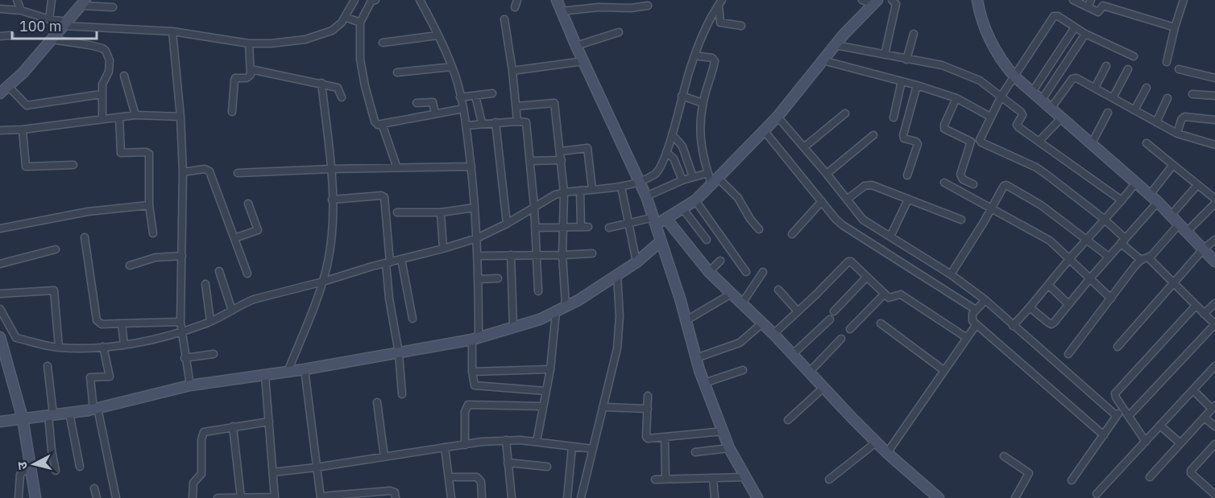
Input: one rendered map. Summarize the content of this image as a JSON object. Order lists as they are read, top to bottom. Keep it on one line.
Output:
{"scale_bar":"100 m","north":"left"}
